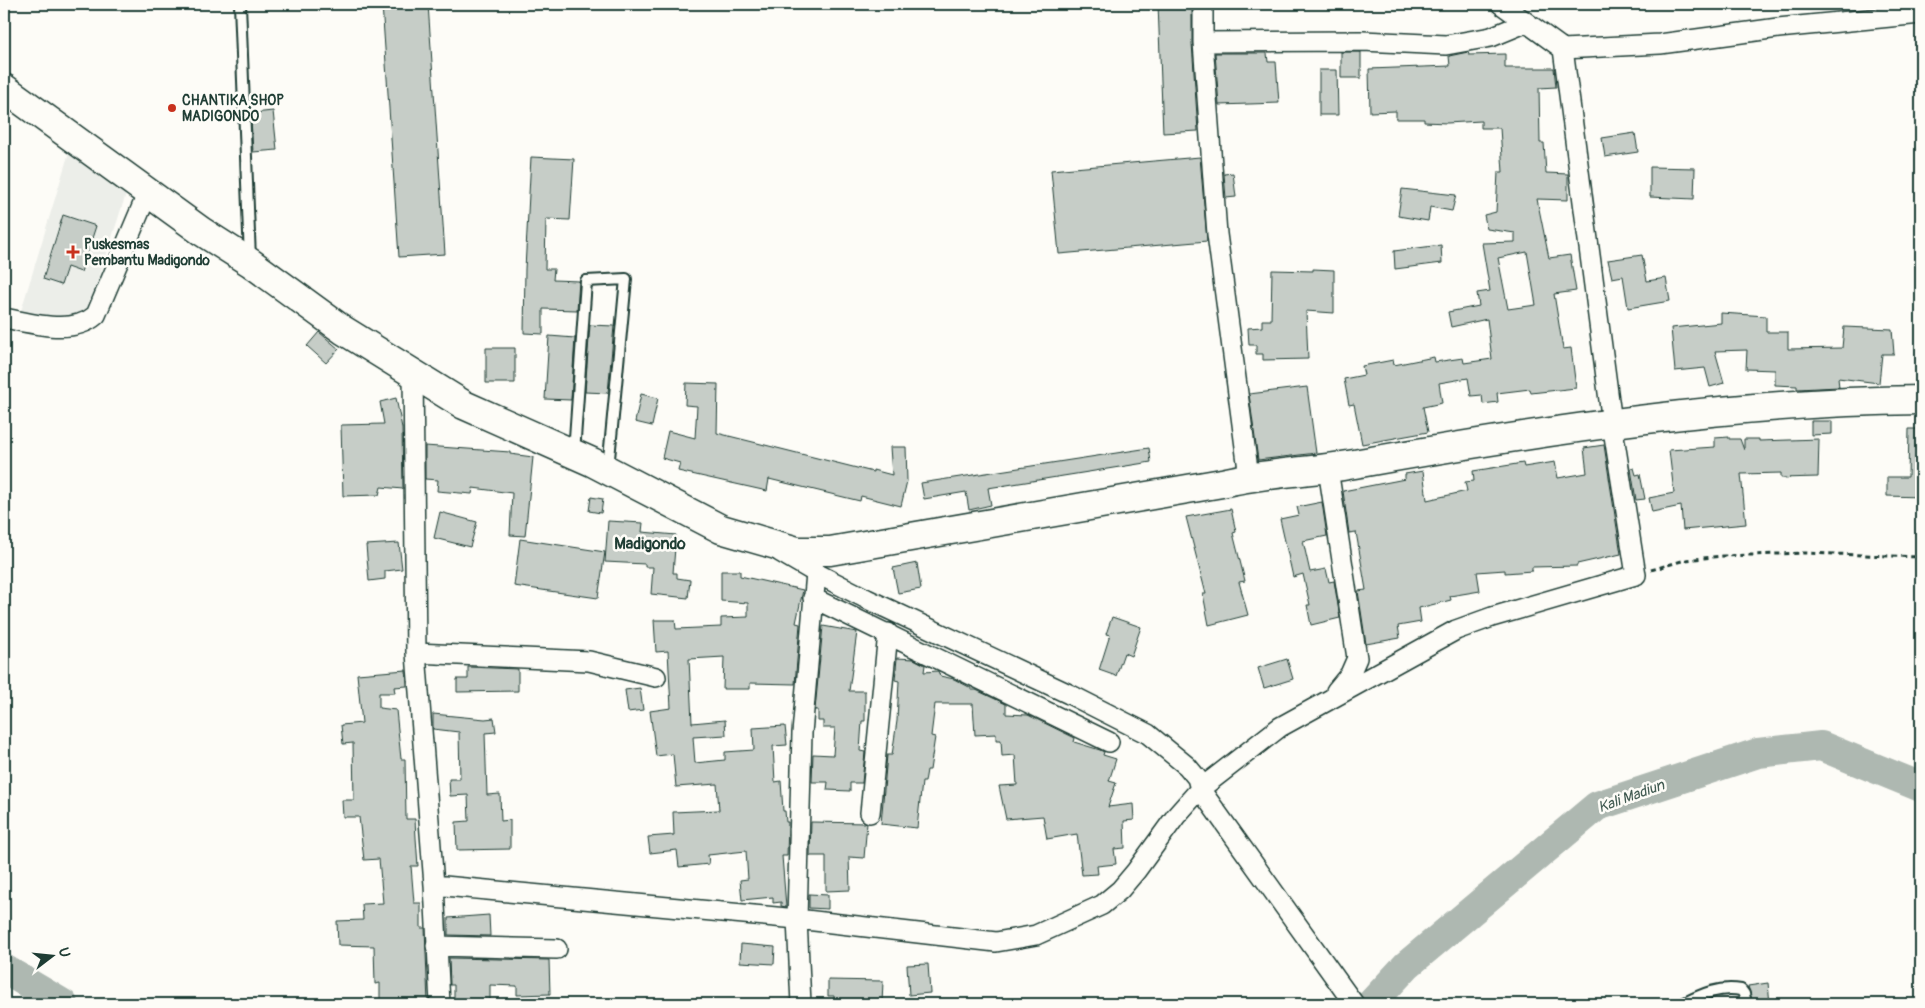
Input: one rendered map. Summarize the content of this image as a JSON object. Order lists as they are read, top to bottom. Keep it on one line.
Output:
{"districts":["Madigondo"],"water":["Kali Madiun"],"places":{"other":["CHANTIKA SHOP MADIGONDO"],"health":["Puskesmas Pembantu Madigondo"]},"north":"right"}
